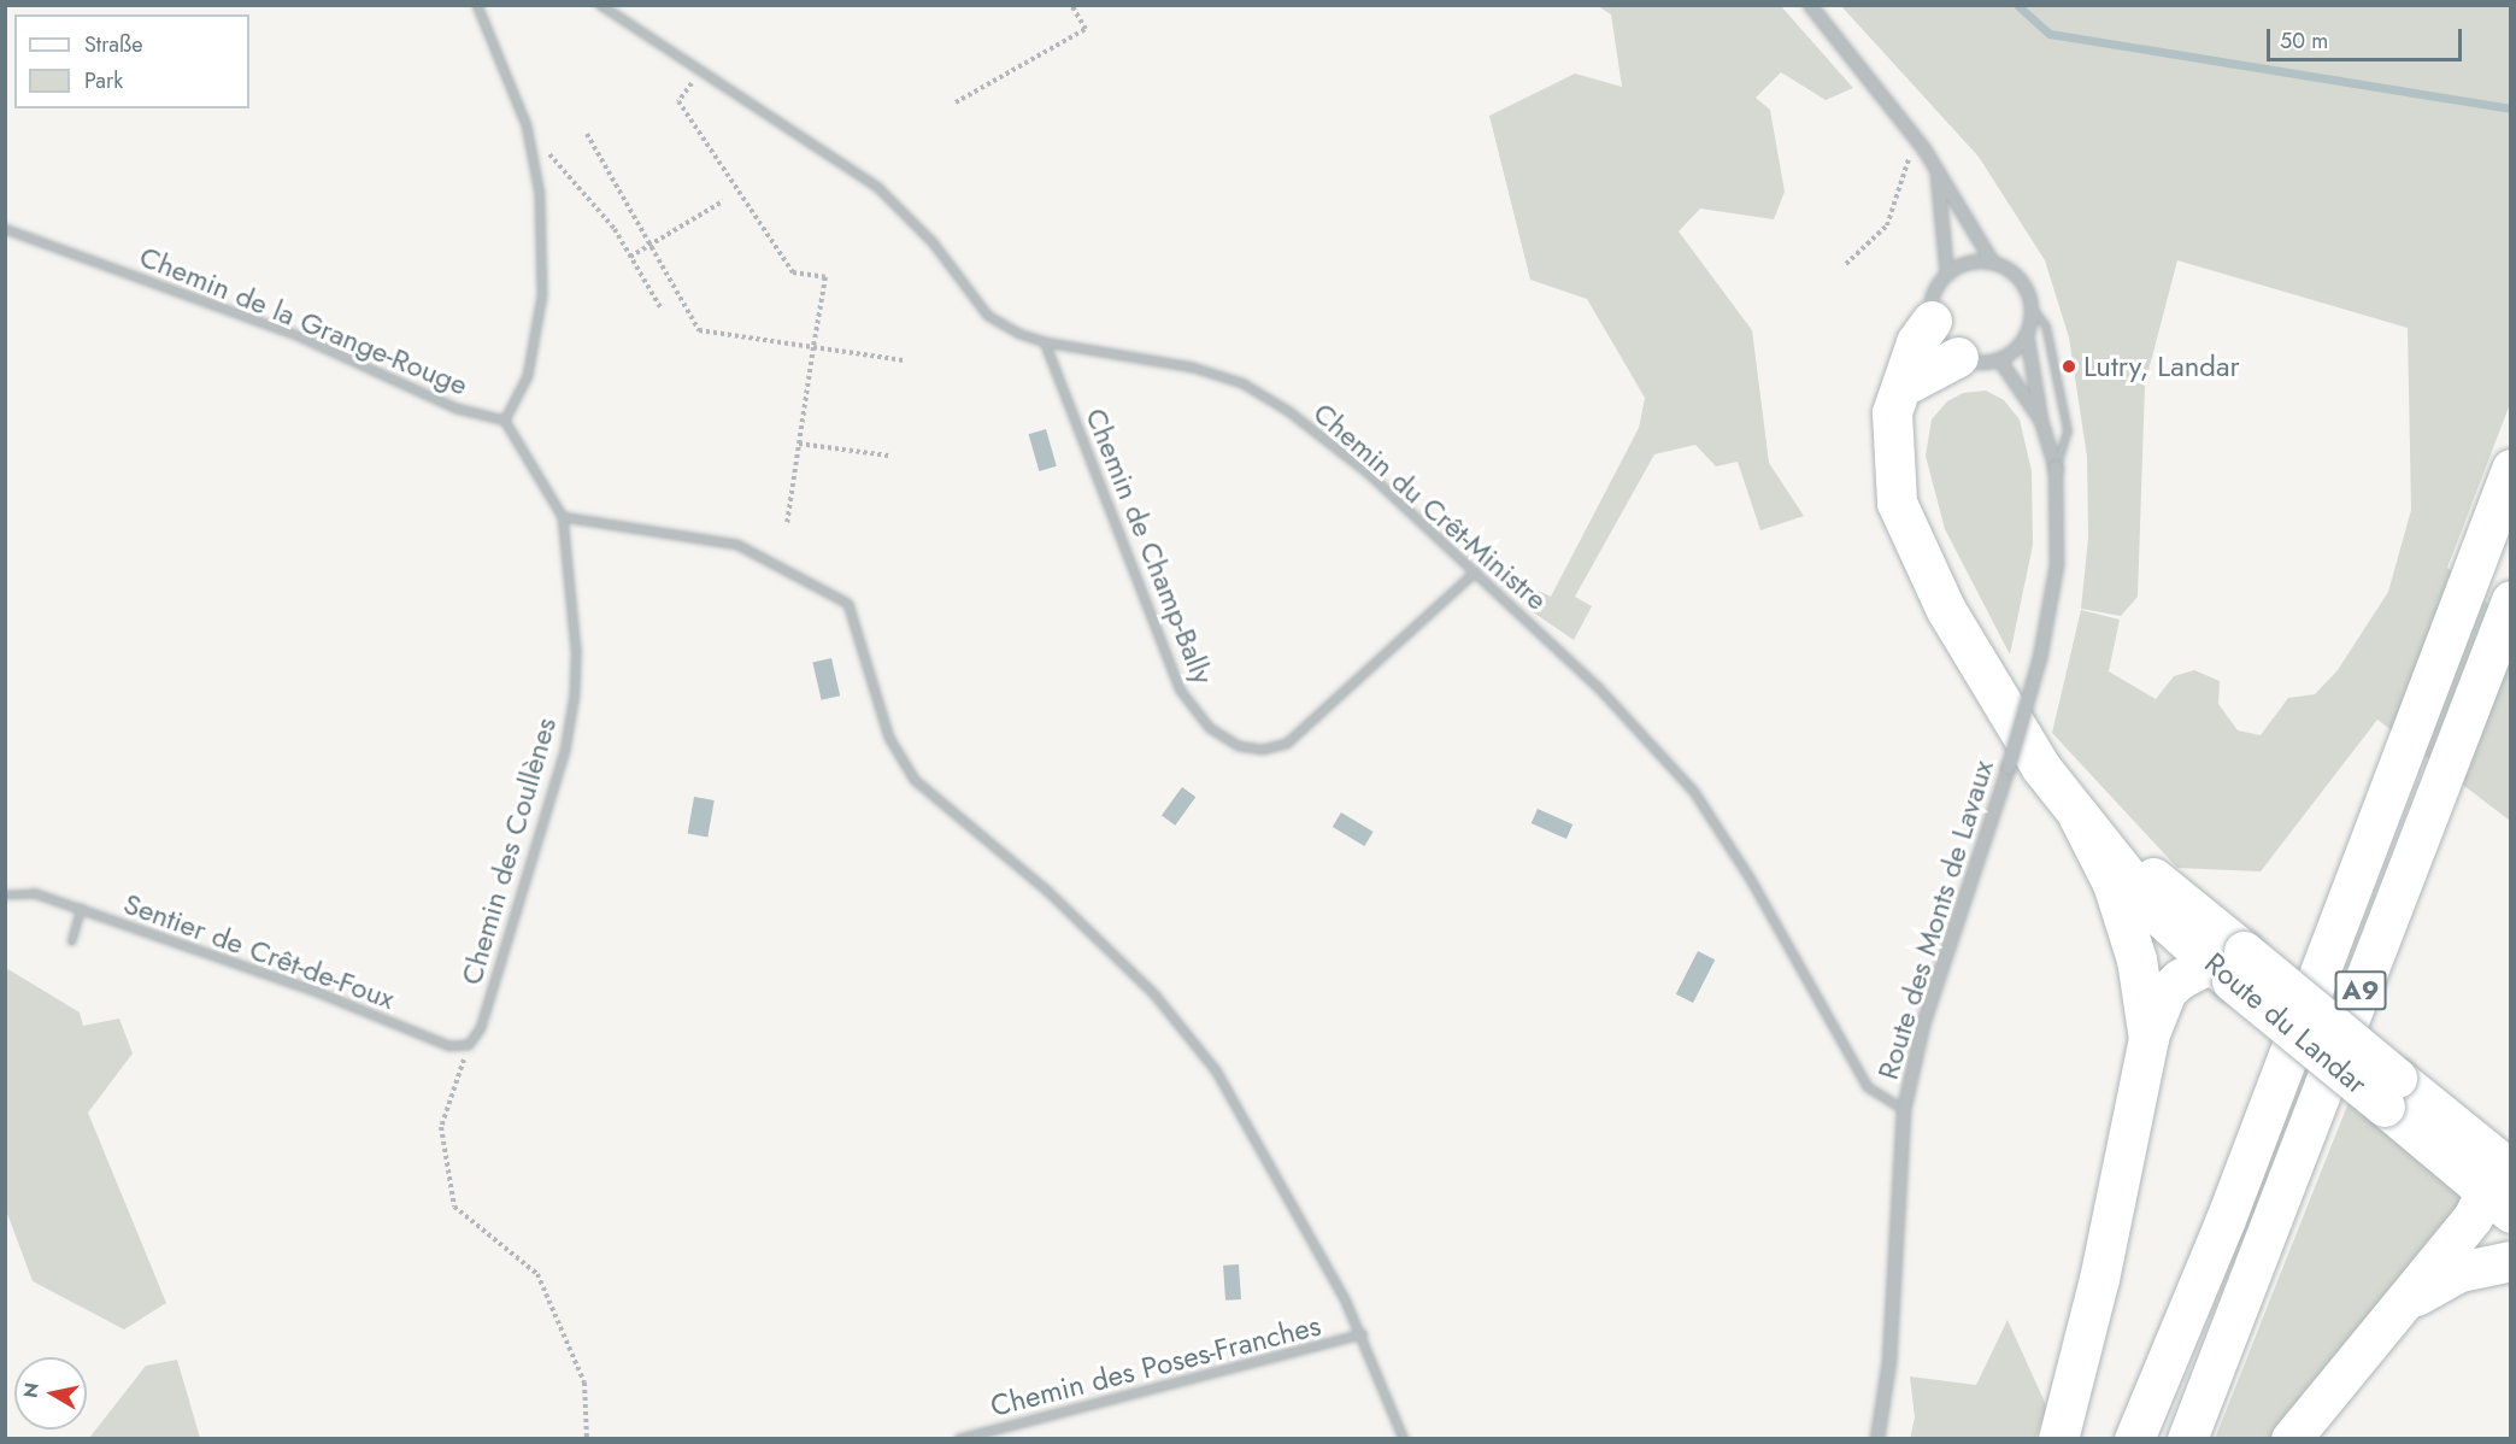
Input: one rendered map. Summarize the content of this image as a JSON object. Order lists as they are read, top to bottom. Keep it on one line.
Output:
{"streets":{"main road":["A9","Route du Landar"],"street":["Chemin de la Grange-Rouge","Chemin du Crêt-Ministre","Chemin de Champ-Bally","Chemin des Coullènes","Route des Monts de Lavaux","Sentier de Crêt-de-Foux","Chemin des Poses-Franches"]},"crossings":[["Chemin de la Grange-Rouge","Chemin des Coullènes"],["Chemin du Crêt-Ministre","Chemin de Champ-Bally"],["Chemin du Crêt-Ministre","Route des Monts de Lavaux"],["Chemin des Coullènes","Sentier de Crêt-de-Foux"],["Route des Monts de Lavaux","Route du Landar"]],"places":["Lutry, Landar"],"legend":["Straße","Park"],"scale_bar":"50 m","north":"left"}
